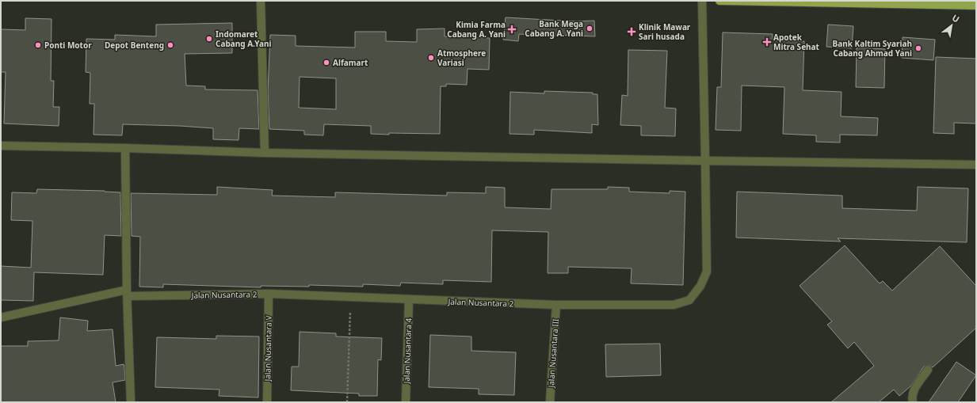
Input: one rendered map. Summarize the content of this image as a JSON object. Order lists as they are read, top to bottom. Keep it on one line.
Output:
{"streets":{"street":["Jalan Nusantara 2","Jalan Nusantara V","Jalan Nusantara 4","Jalan Nusantara III"]},"crossings":[["Jalan Nusantara 2","Jalan Nusantara V"],["Jalan Nusantara 2","Jalan Nusantara 4"],["Jalan Nusantara 2","Jalan Nusantara III"]],"places":{"other":["Bank Mega Cabang A. Yani","Indomaret Cabang A.Yani","Ponti Motor","Depot Benteng","Bank Kaltim Syariah Cabang Ahmad Yani","Atmosphere Variasi","Alfamart"],"health":["Kimia Farma Cabang A. Yani","Klinik Mawar Sari husada","Apotek Mitra Sehat"]},"north":"top right"}
